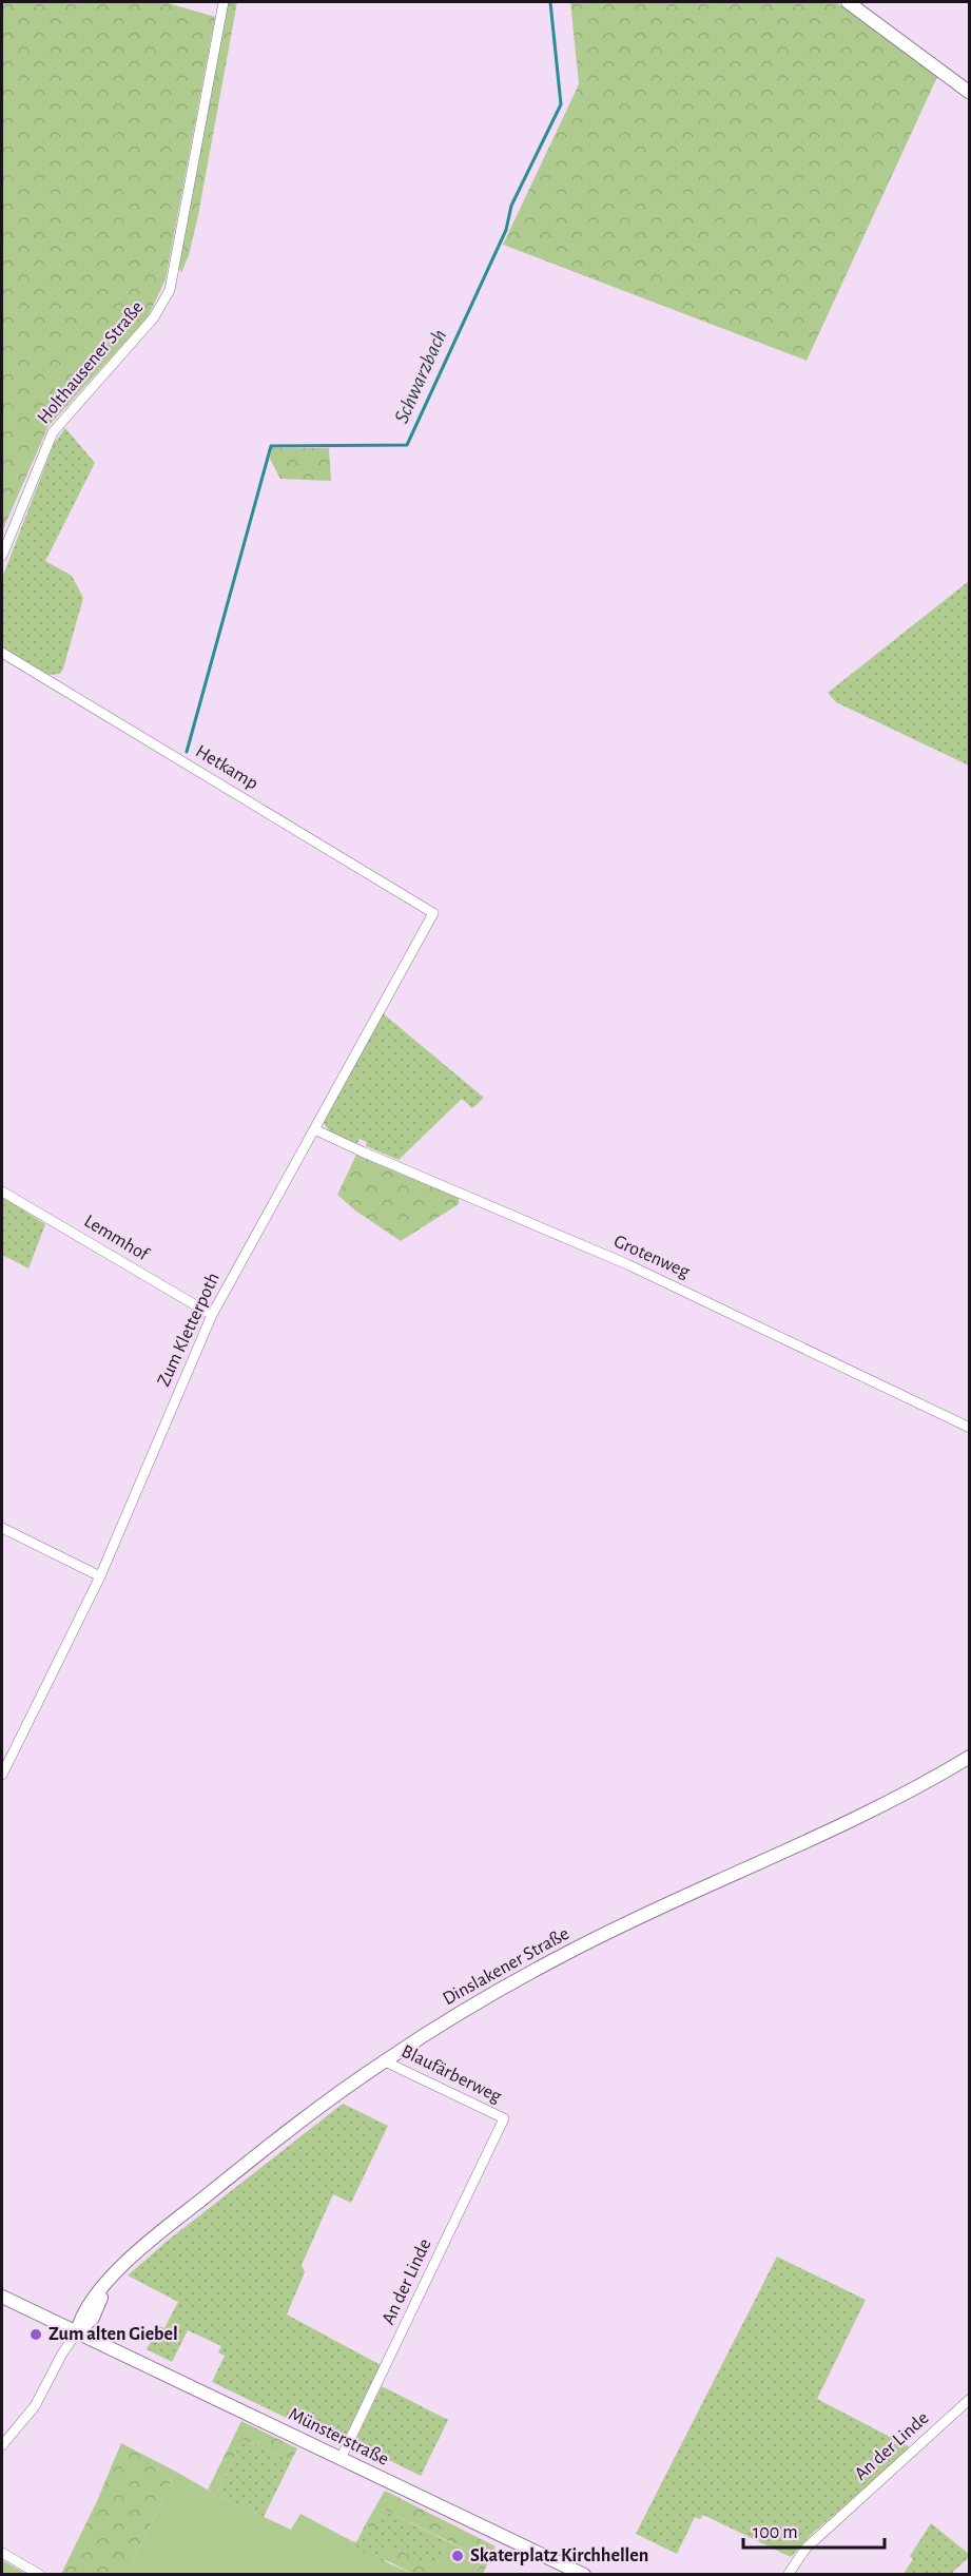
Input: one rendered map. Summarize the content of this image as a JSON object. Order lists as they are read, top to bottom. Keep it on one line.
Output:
{"streets":{"main road":["Dinslakener Straße","Münsterstraße"],"street":["Holthausener Straße","Hetkamp","Lemmhof","Grotenweg","Zum Kletterpoth","Blaufärberweg","An der Linde"]},"crossings":[["Hetkamp","Zum Kletterpoth"],["Lemmhof","Zum Kletterpoth"],["Grotenweg","Zum Kletterpoth"],["Dinslakener Straße","Blaufärberweg"],["Dinslakener Straße","Münsterstraße"],["Blaufärberweg","An der Linde"],["An der Linde","Münsterstraße"]],"water":["Schwarzbach"],"places":["Zum alten Giebel","Skaterplatz Kirchhellen"],"scale_bar":"100 m"}
